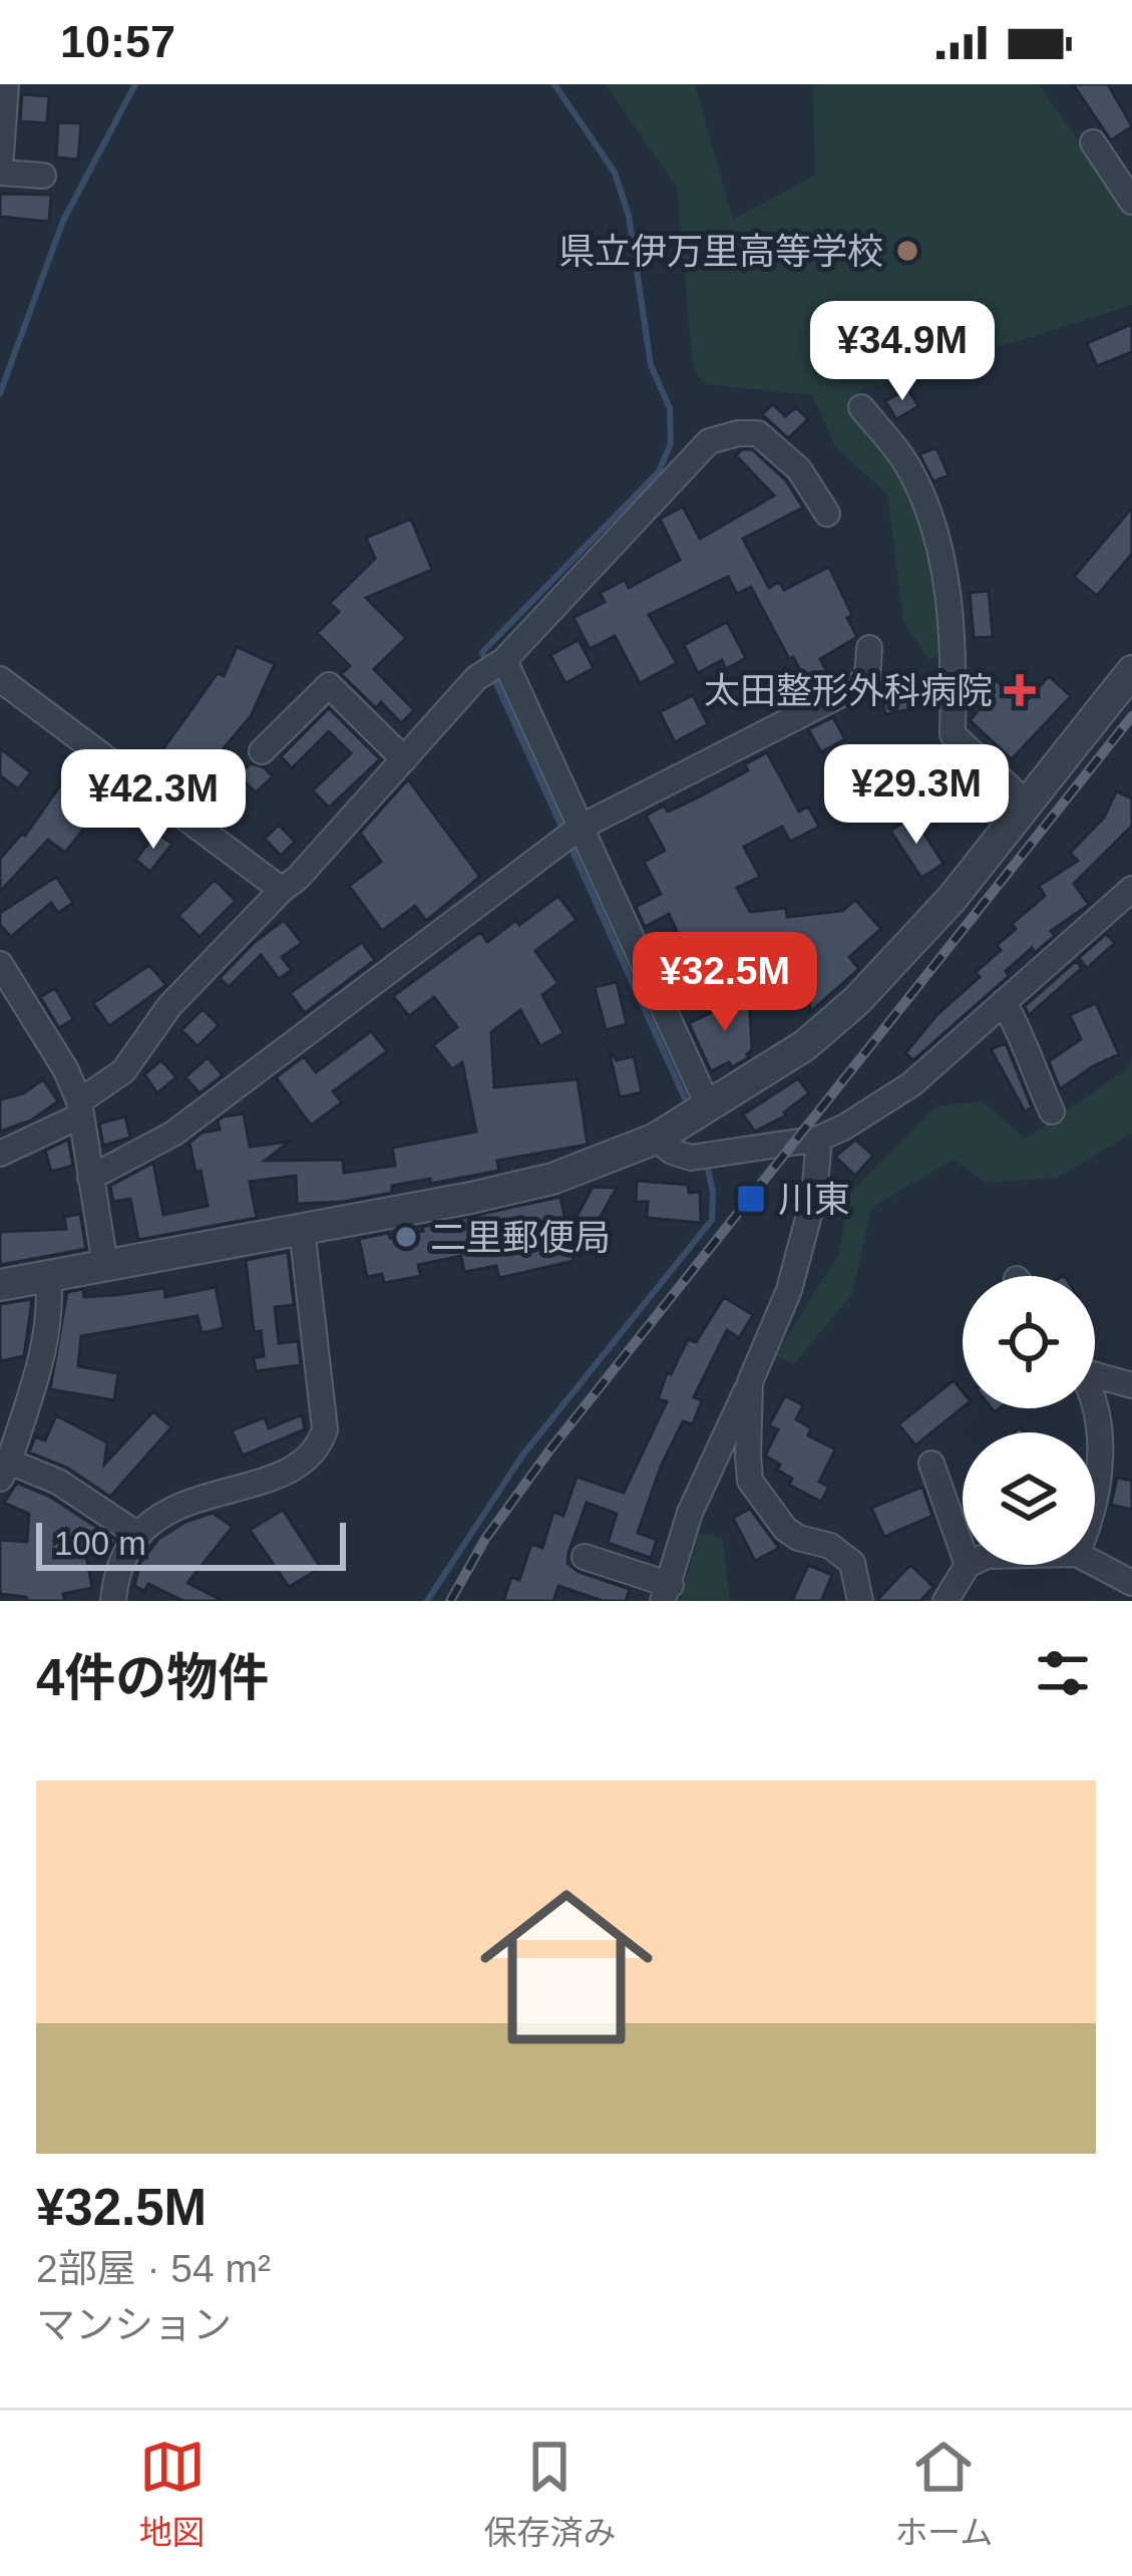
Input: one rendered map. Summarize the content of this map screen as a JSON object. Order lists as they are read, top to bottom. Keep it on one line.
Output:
{"places":{"other":["県立伊万里高等学校","二里郵便局"],"health":["太田整形外科病院"],"transit":["川東"]},"scale_bar":"100 m","page":{"status":"10:57","price":["¥34.9M","¥29.3M","¥42.3M","¥32.5M"],"scale":"100 m","heading":"4件の物件","list":[{"name":"¥32.5M","note":"2部屋 · 54 m² · マンション"}],"tabs":["地図","保存済み","ホーム"]}}
